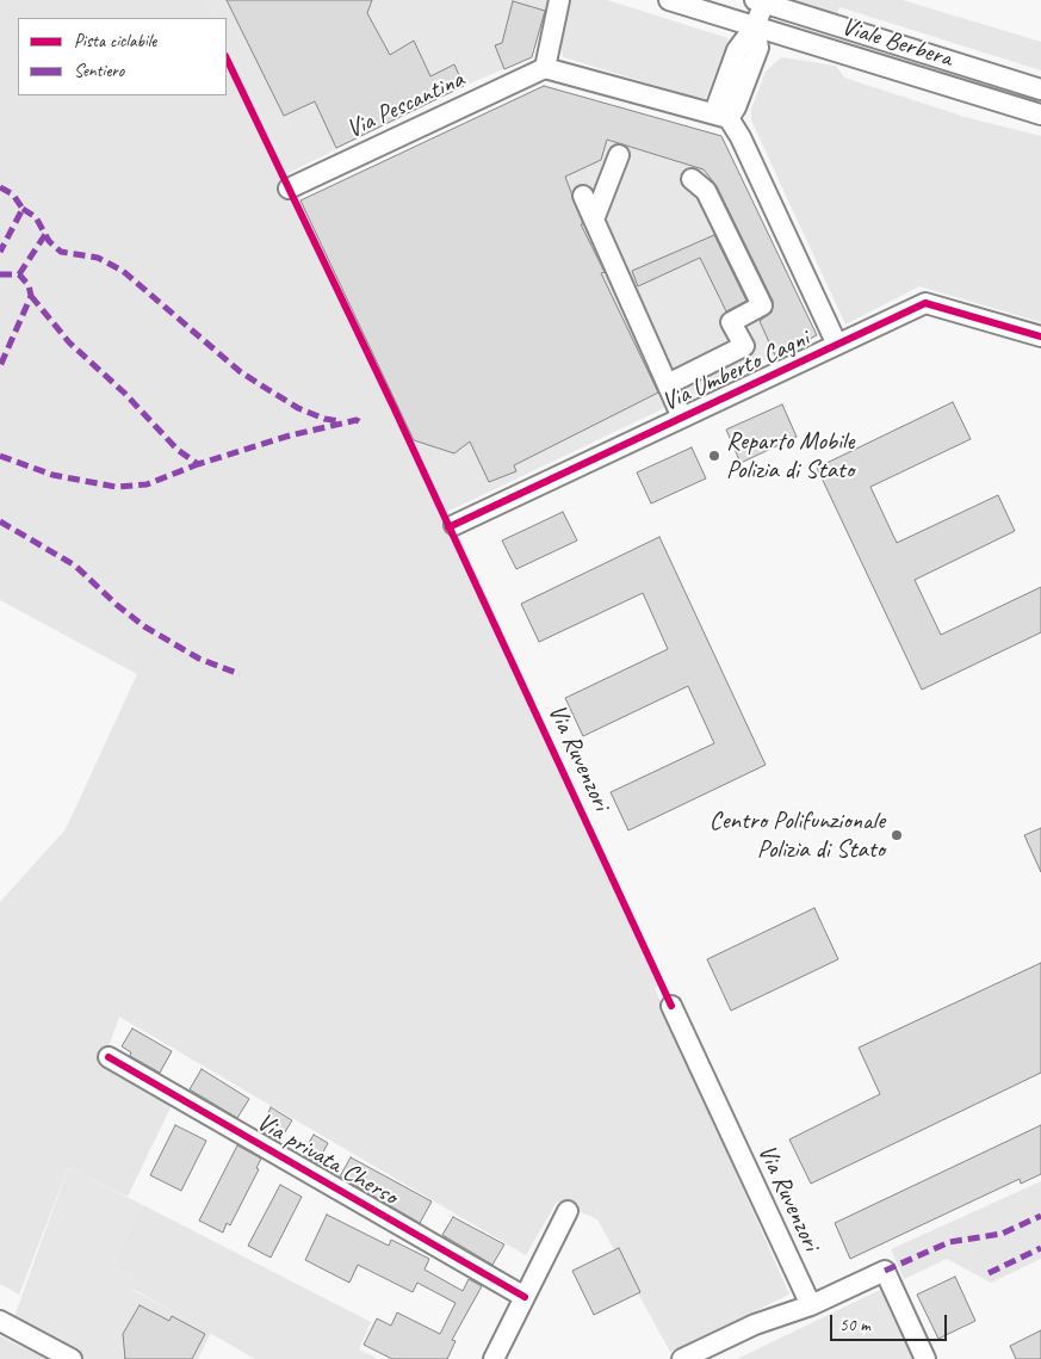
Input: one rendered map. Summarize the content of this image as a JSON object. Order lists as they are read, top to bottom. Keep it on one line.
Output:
{"streets":{"street":["Viale Berbera","Via Pescantina","Via Umberto Cagni","Via Ruvenzori","Via privata Cherso"]},"places":["Reparto Mobile Polizia di Stato","Centro Polifunzionale Polizia di Stato"],"legend":["Pista ciclabile","Sentiero"],"scale_bar":"50 m"}
